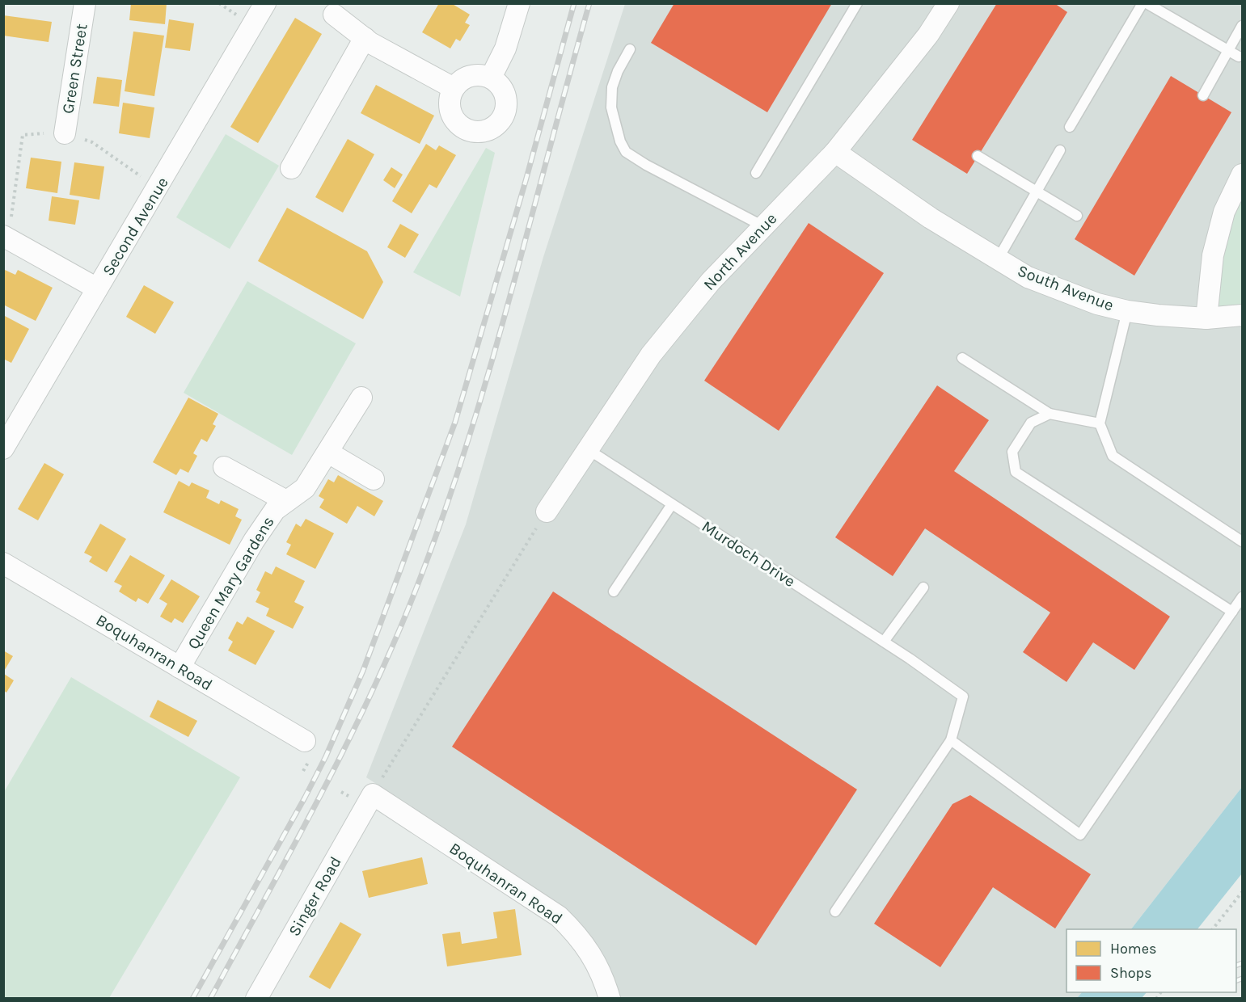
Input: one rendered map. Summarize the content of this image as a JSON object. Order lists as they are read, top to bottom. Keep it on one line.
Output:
{"streets":{"street":["Green Street","Second Avenue","North Avenue","South Avenue","Queen Mary Gardens","Boquhanran Road","Singer Road"],"lane":["Murdoch Drive"]},"crossings":[["North Avenue","South Avenue"],["North Avenue","Murdoch Drive"],["Queen Mary Gardens","Boquhanran Road"],["Boquhanran Road","Singer Road"]],"legend":["Homes","Shops"]}
